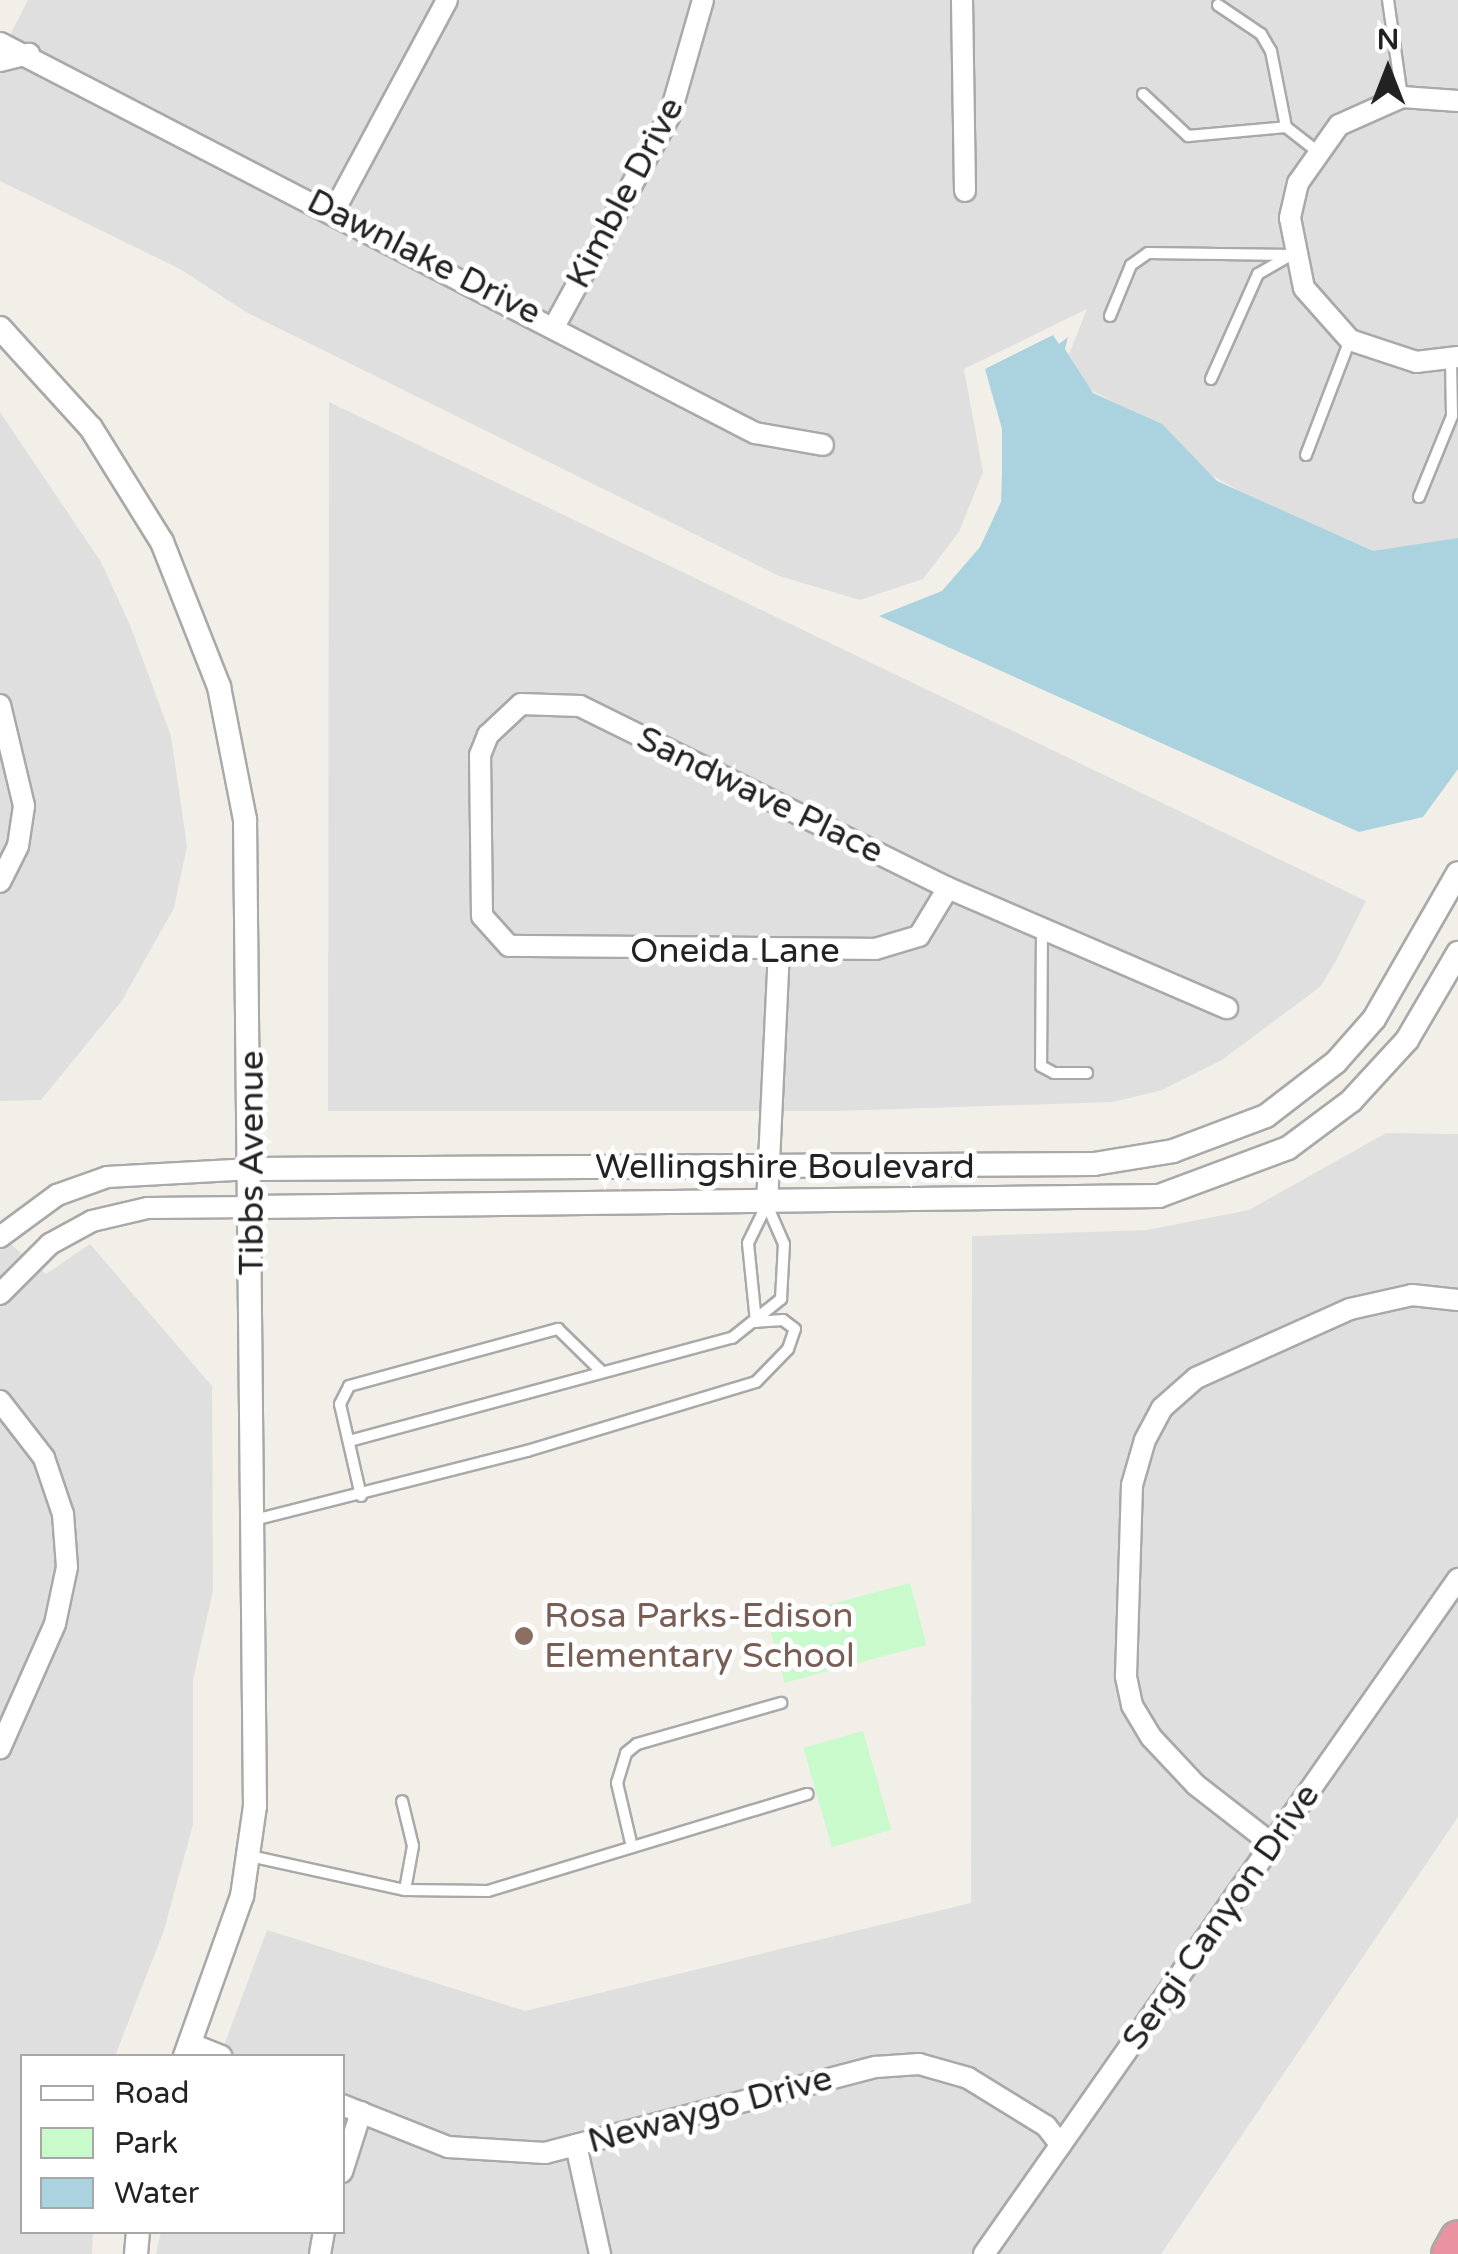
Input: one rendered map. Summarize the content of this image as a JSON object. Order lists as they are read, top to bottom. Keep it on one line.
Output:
{"streets":{"street":["Kimble Drive","Dawnlake Drive","Sandwave Place","Oneida Lane","Tibbs Avenue","Wellingshire Boulevard","Sergi Canyon Drive","Newaygo Drive"]},"crossings":[["Kimble Drive","Dawnlake Drive"],["Sandwave Place","Oneida Lane"],["Tibbs Avenue","Wellingshire Boulevard"],["Sergi Canyon Drive","Newaygo Drive"]],"places":["Rosa Parks-Edison Elementary School"],"legend":["Road","Park","Water"],"north":"top"}
